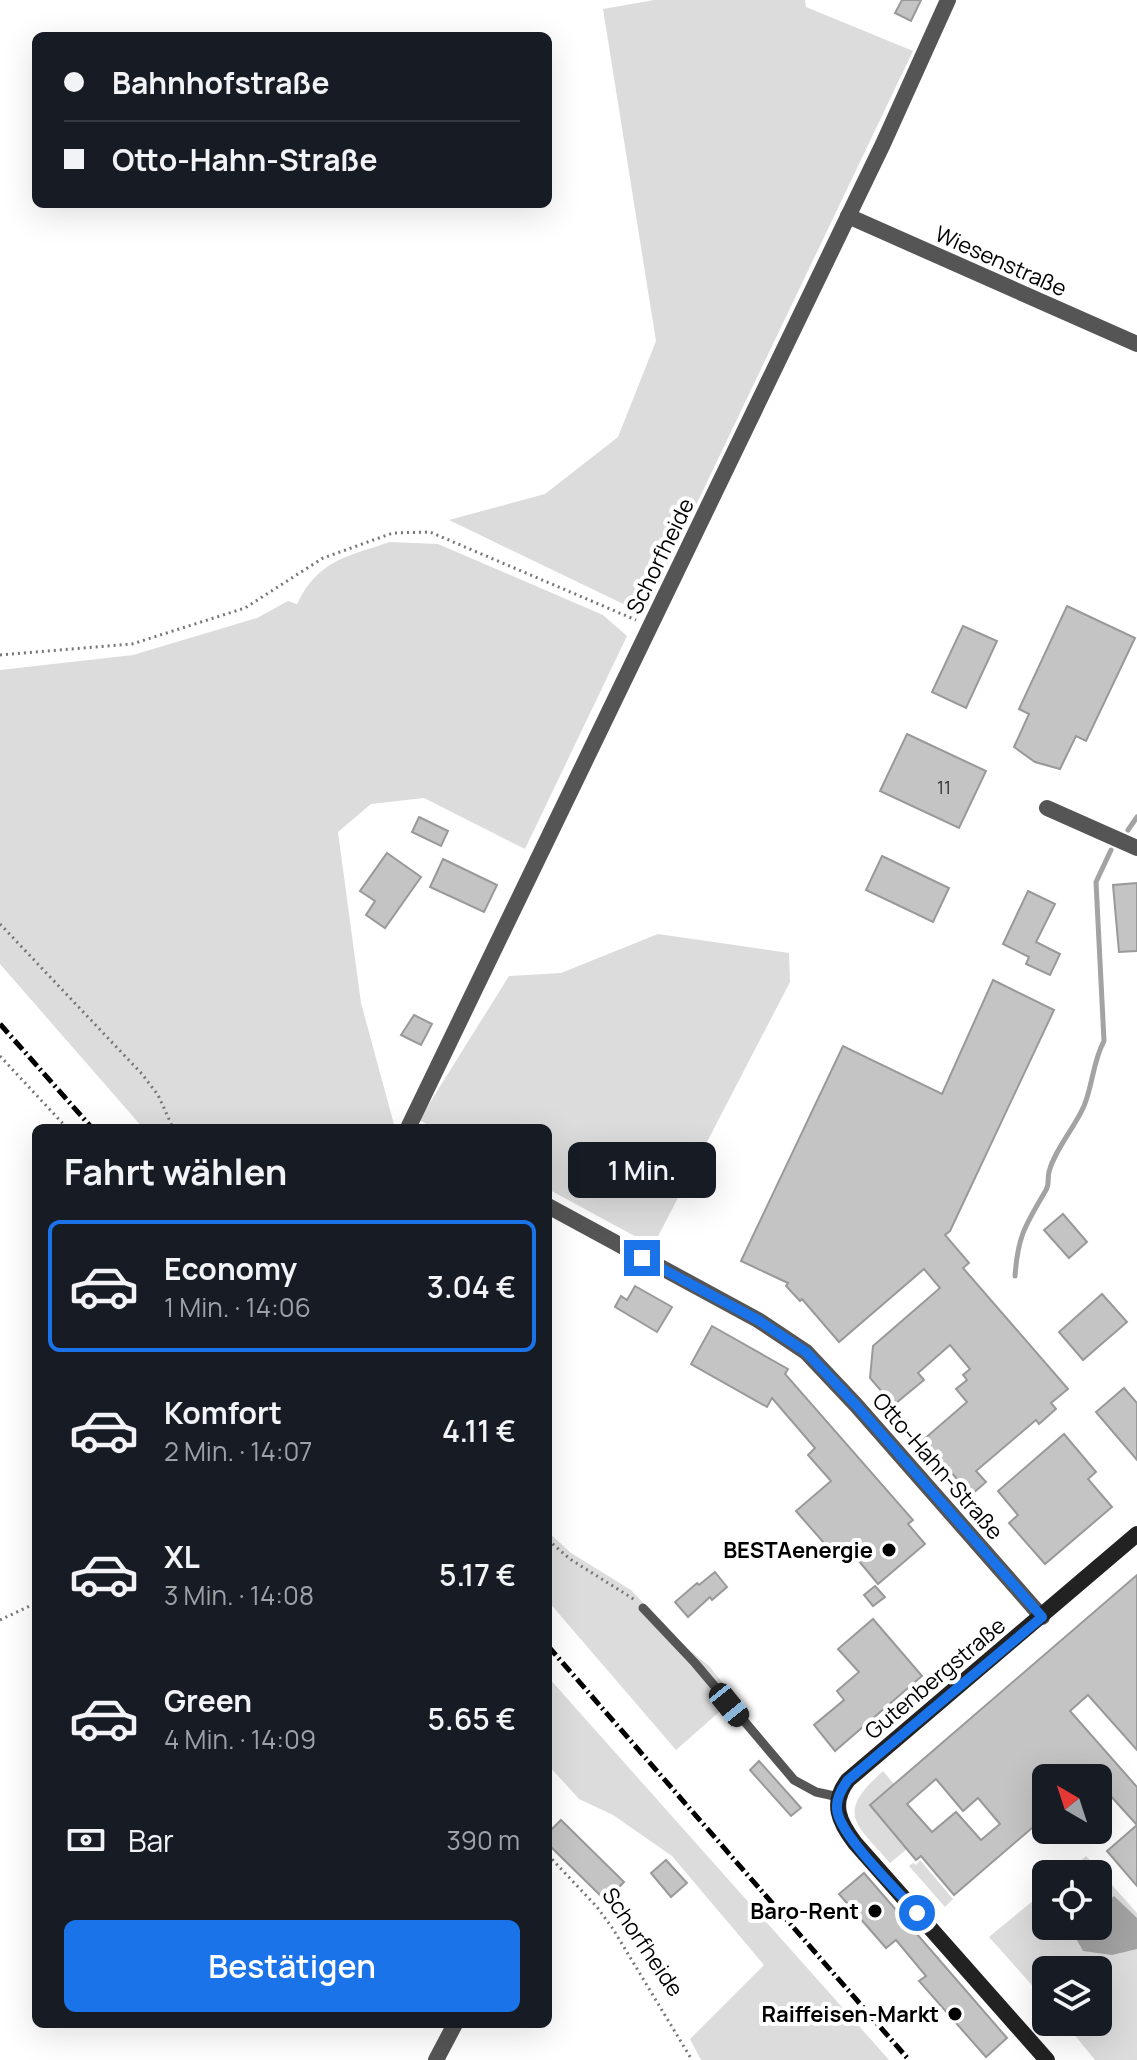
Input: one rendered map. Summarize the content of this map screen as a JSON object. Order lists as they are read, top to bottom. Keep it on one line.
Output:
{"streets":{"street":["Wiesenstraße","Schorfheide","Otto-Hahn-Straße","Gutenbergstraße"]},"crossings":[["Wiesenstraße","Schorfheide"],["Otto-Hahn-Straße","Gutenbergstraße"]],"places":["BESTAenergie","Baro-Rent","Raiffeisen-Markt"],"house_numbers":["11"],"north":"top left","page":{"banner":["Bahnhofstraße","Otto-Hahn-Straße"],"heading":"Fahrt wählen","bubble":"1 Min.","list":[{"name":"Economy","note":"1 Min. · 14:06","value":"3.04 €"},{"name":"Komfort","note":"2 Min. · 14:07","value":"4.11 €"},{"name":"XL","note":"3 Min. · 14:08","value":"5.17 €"},{"name":"Green","note":"4 Min. · 14:09","value":"5.65 €"}],"pay":["Bar","390 m"],"buttons":"Bestätigen"}}
